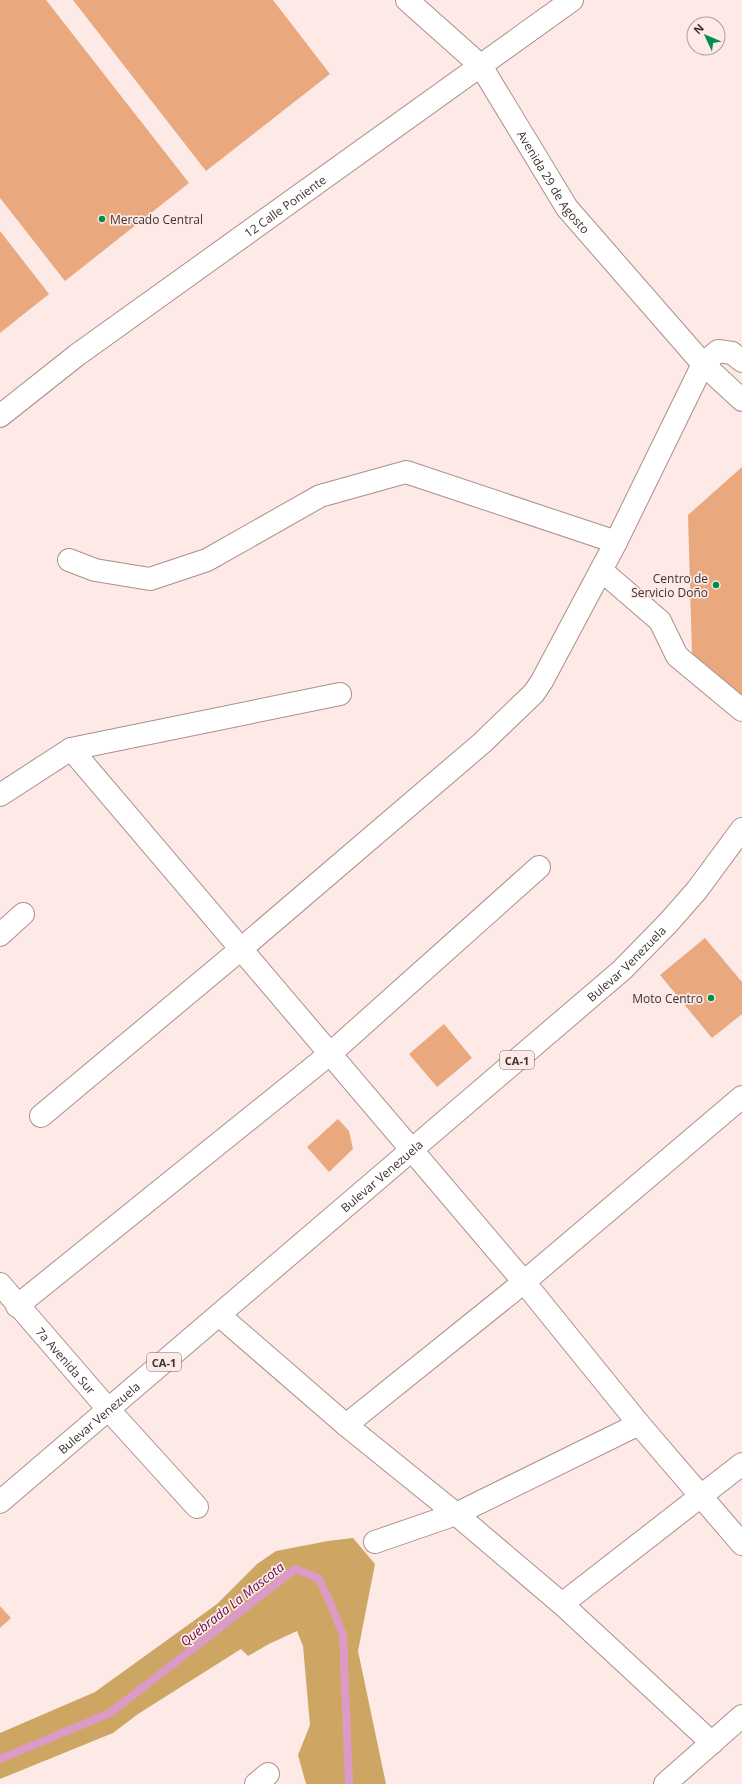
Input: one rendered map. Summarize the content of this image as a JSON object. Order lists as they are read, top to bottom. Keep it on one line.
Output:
{"streets":{"main road":["Avenida 29 de Agosto","12 Calle Poniente","Bulevar Venezuela","CA-1","7a Avenida Sur"]},"crossings":[["Avenida 29 de Agosto","12 Calle Poniente"],["Bulevar Venezuela","7a Avenida Sur"]],"water":["Quebrada La Mascota"],"places":["Mercado Central","Centro de Servicio Doño","Moto Centro"],"north":"top left"}
